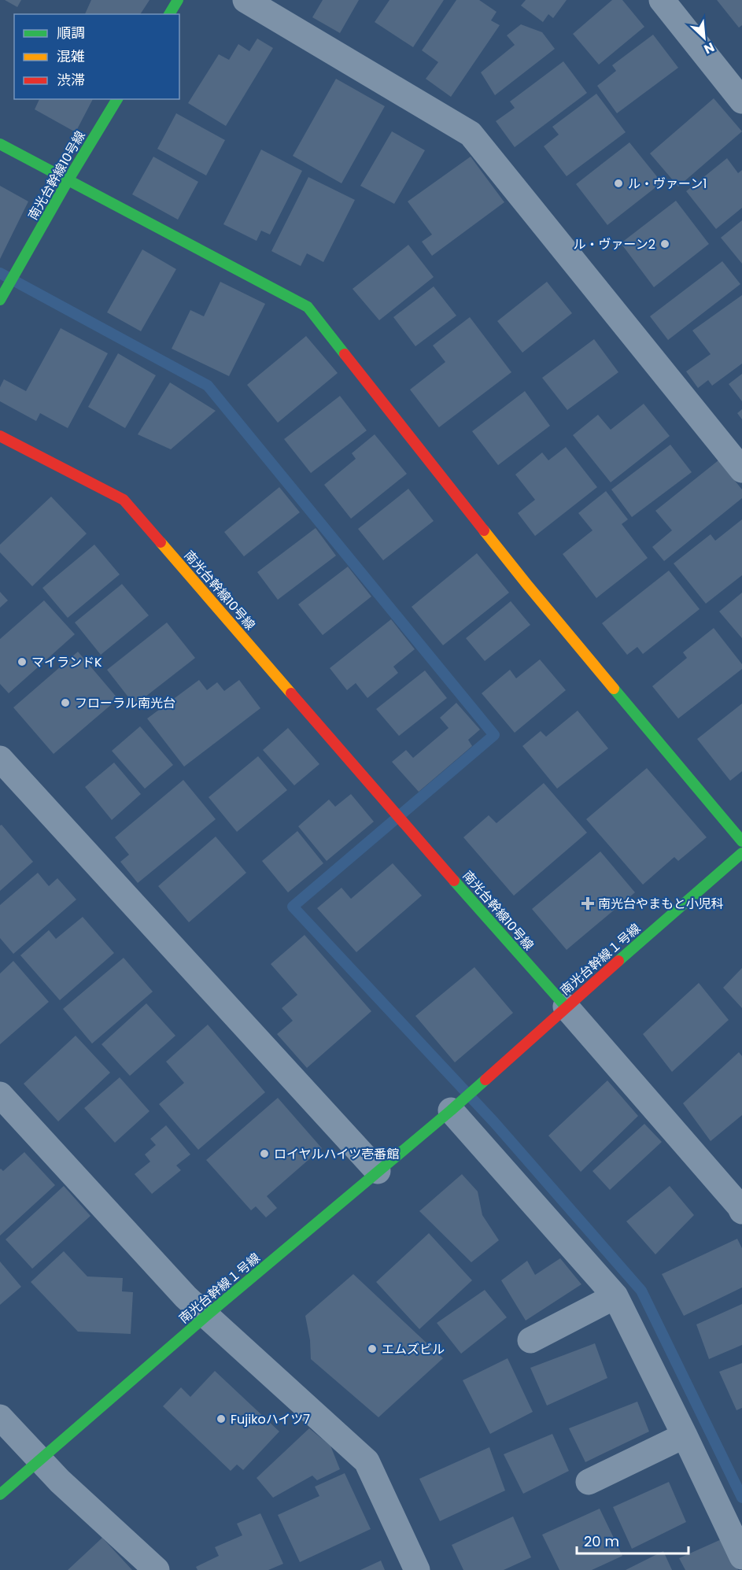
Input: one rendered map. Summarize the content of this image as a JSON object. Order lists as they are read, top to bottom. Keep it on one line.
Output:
{"streets":{"street":["南光台幹線10号線","南光台幹線１号線"]},"crossings":[["南光台幹線10号線","南光台幹線１号線"]],"places":{"other":["ル・ヴァーン1","ル・ヴァーン2","マイランドK","フローラル南光台","ロイヤルハイツ壱番館","エムズビル","Fujikoハイツ7"],"health":["南光台やまもと小児科"]},"legend":["順調","混雑","渋滞"],"scale_bar":"20 m","north":"bottom right"}
